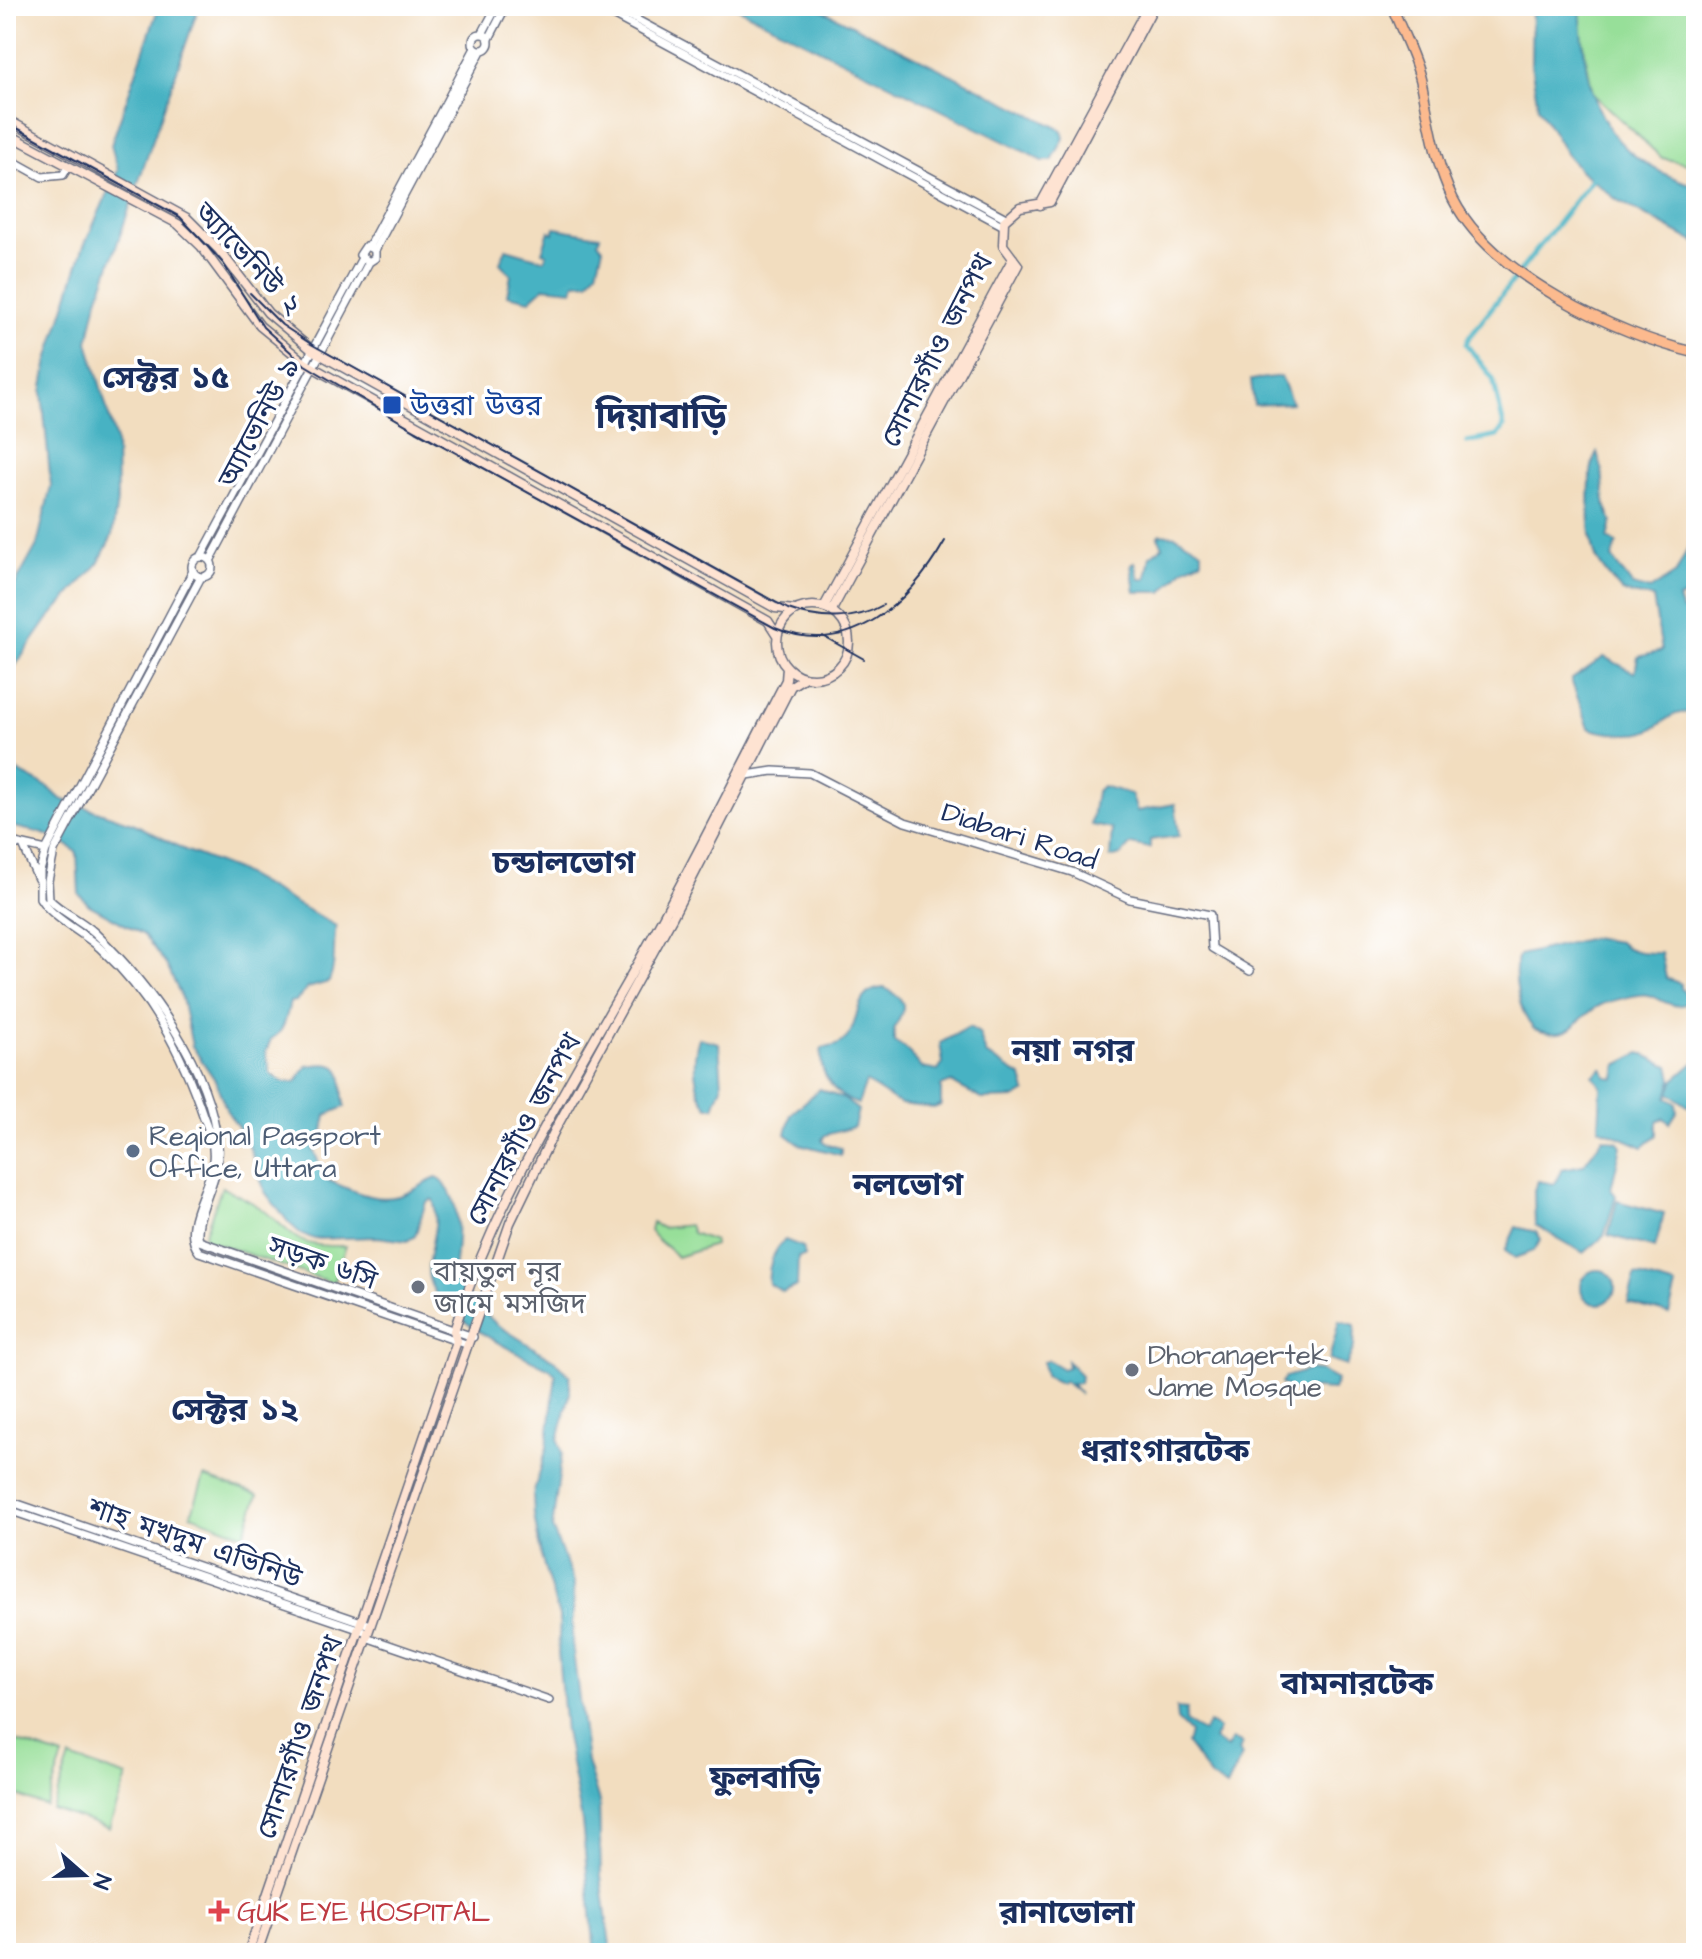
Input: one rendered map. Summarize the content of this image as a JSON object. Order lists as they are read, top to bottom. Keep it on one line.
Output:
{"streets":{"main road":["অ্যাভেনিউ ২","সোনারগাঁও জনপথ"],"street":["অ্যাভেনিউ ৯","Diabari Road","সড়ক ৬সি","শাহ মখদুম এভিনিউ"]},"crossings":[["অ্যাভেনিউ ২","সোনারগাঁও জনপথ"],["অ্যাভেনিউ ২","অ্যাভেনিউ ৯"],["সোনারগাঁও জনপথ","Diabari Road"],["সোনারগাঁও জনপথ","সড়ক ৬সি"],["সোনারগাঁও জনপথ","শাহ মখদুম এভিনিউ"]],"districts":["সেক্টর ১৫","দিয়াবাড়ি","চন্ডালভোগ","নয়া নগর","নলভোগ","সেক্টর ১২","ধরাংগারটেক","বামনারটেক","ফুলবাড়ি","রানাভোলা"],"places":{"transit":["উত্তরা উত্তর"],"other":["Regional Passport Office, Uttara","বায়তুল নূর জামে মসজিদ","Dhorangertek Jame Mosque"],"health":["GUK EYE HOSPITAL"]},"north":"right"}
